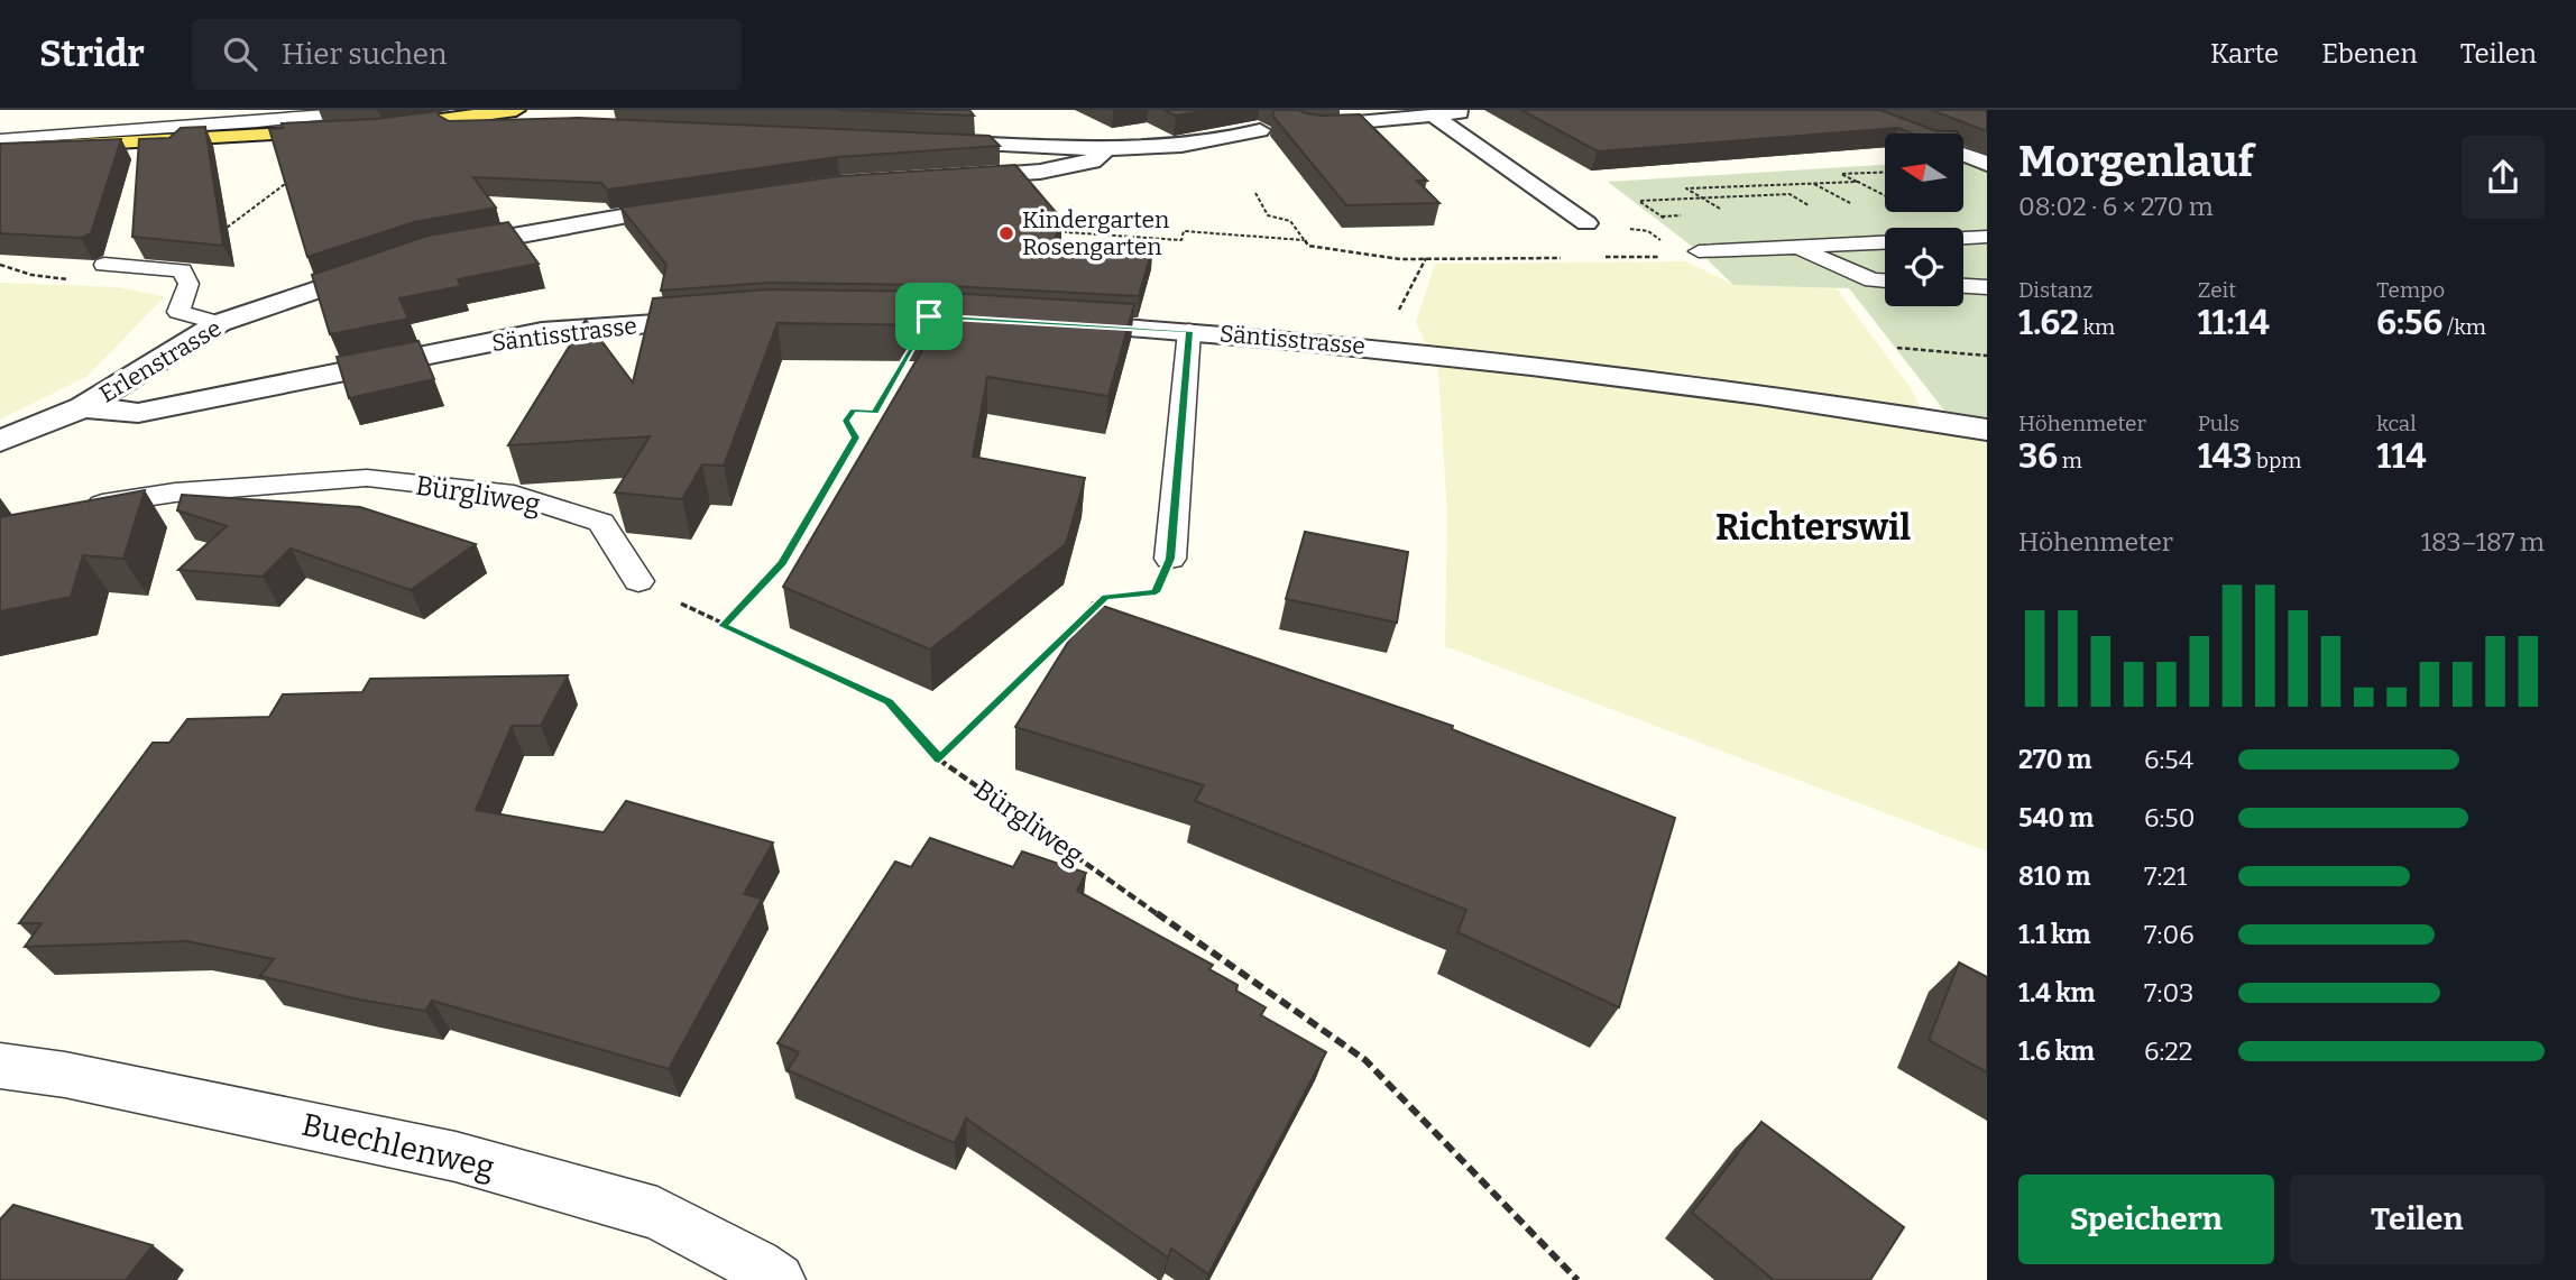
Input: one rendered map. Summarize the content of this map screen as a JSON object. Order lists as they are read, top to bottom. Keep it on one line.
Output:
{"streets":{"street":["Säntisstrasse","Erlenstrasse"],"lane":["Bürgliweg","Buechlenweg"]},"crossings":[["Säntisstrasse","Erlenstrasse"]],"districts":["Richterswil"],"places":["Kindergarten Rosengarten"],"north":"left","page":{"header":"Stridr","search":"Hier suchen","nav":["Karte","Ebenen","Teilen"],"heading":["Morgenlauf","08:02 · 6 × 270 m"],"stats":[["Distanz","1.62 km"],["Zeit","11:14"],["Tempo","6:56 /km"],["Höhenmeter","36 m"],["Puls","143 bpm"],["kcal","114"]],"chart":["Höhenmeter","183–187 m"],"list":[{"name":"270 m","note":"6:54"},{"name":"540 m","note":"6:50"},{"name":"810 m","note":"7:21"},{"name":"1.1 km","note":"7:06"},{"name":"1.4 km","note":"7:03"},{"name":"1.6 km","note":"6:22"}],"buttons":["Speichern","Teilen"]}}
